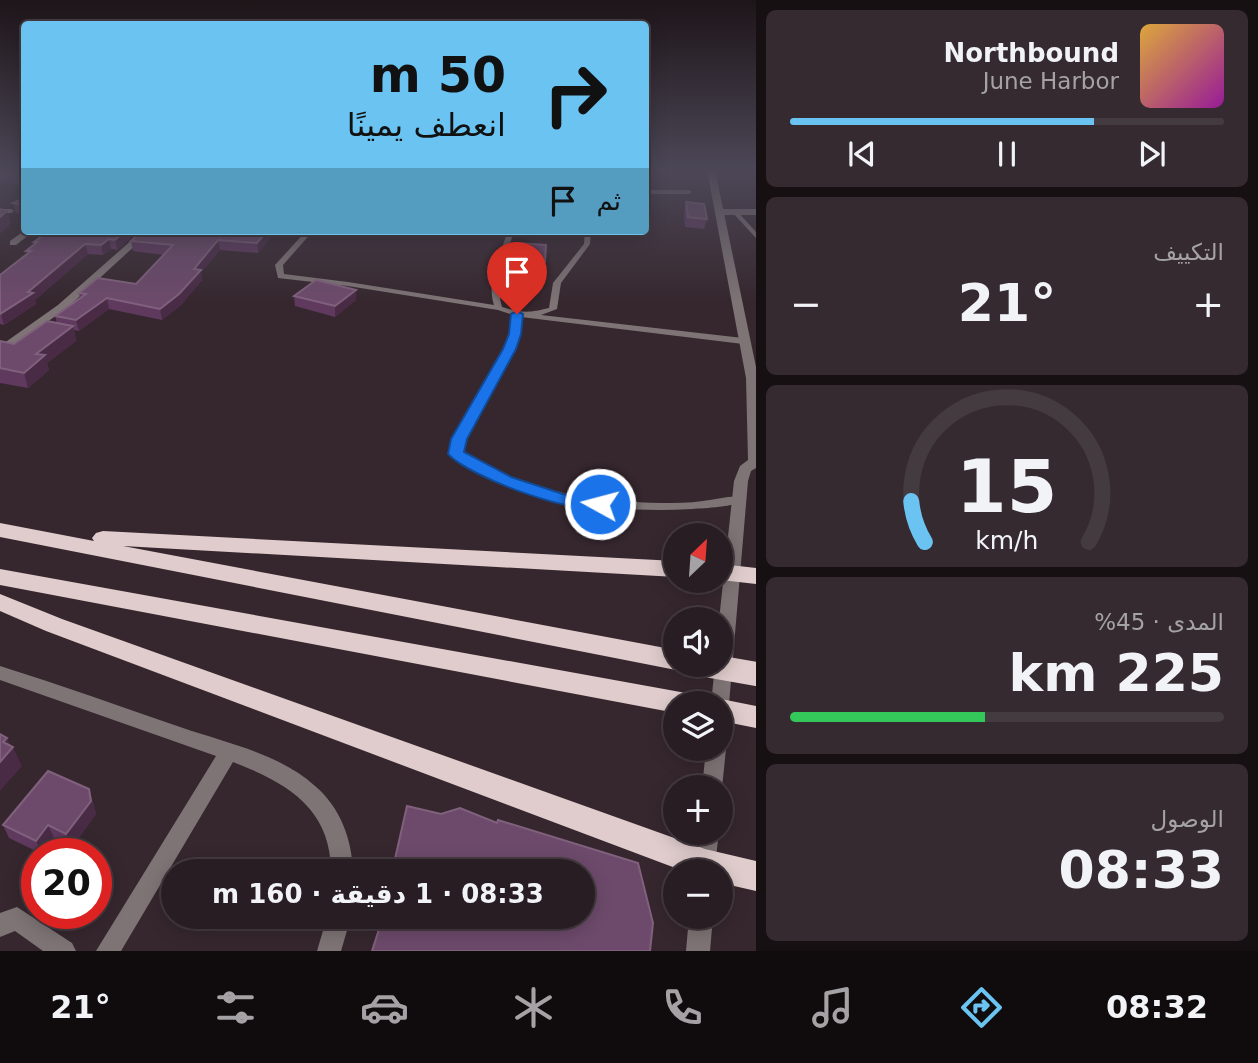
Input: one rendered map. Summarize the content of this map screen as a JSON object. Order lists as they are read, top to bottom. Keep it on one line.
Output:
{"north":"top right","page":{"turn":["50 m","انعطف يمينًا"],"song":["Northbound","June Harbor"],"then":"ثم","tile":["التكييف",["المدى · 45%","225 km"],["الوصول","08:33"]],"heat":["−","21°","+"],"map_buttons":["+","−"],"limit":"20","trip":"08:33 · 1 دقيقة · 160 m","tabs":["08:32","21°"],"gauge":["15","km/h"]}}
